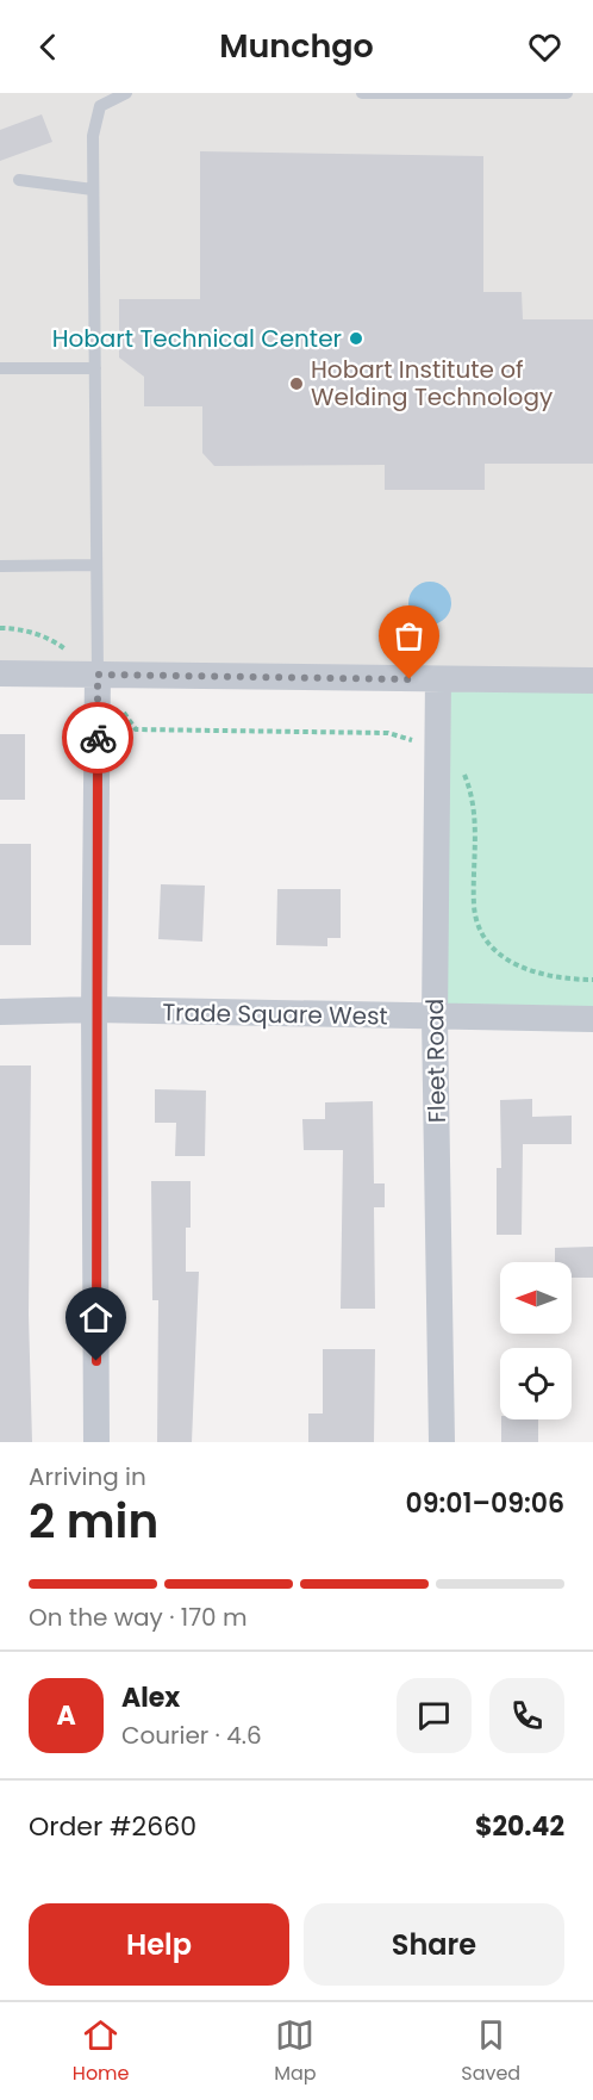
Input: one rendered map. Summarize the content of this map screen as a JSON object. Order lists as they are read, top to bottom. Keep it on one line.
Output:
{"streets":{"street":["Trade Square West","Fleet Road"]},"crossings":[["Trade Square West","Fleet Road"]],"places":["Hobart Technical Center","Hobart Institute of Welding Technology"],"north":"left","page":{"header":"Munchgo","heading":["2 min","Arriving in","09:01–09:06"],"panel":["Alex","Courier · 4.6","Order #2660","$20.42"],"bar":"On the way · 170 m","round":"A","buttons":["Help","Share"],"tabs":["Home","Map","Saved"]}}
